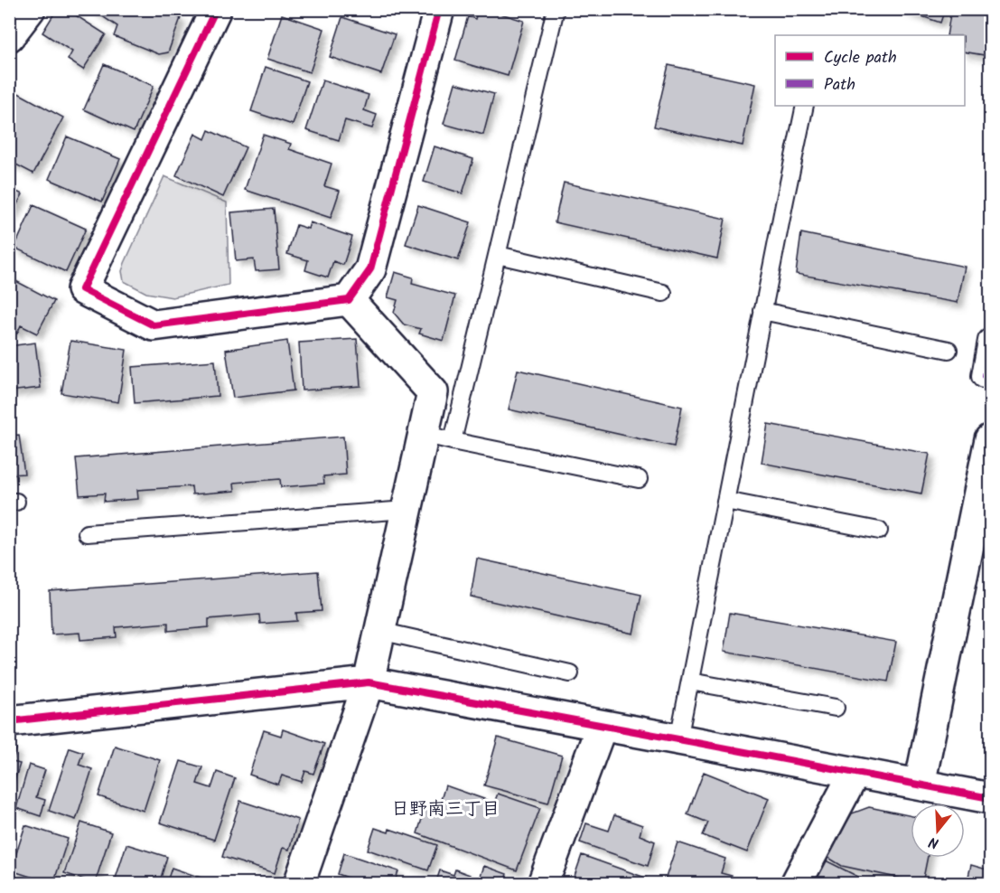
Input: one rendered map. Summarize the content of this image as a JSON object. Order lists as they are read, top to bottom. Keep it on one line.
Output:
{"districts":["日野南三丁目"],"legend":["Cycle path","Path"],"north":"bottom"}
